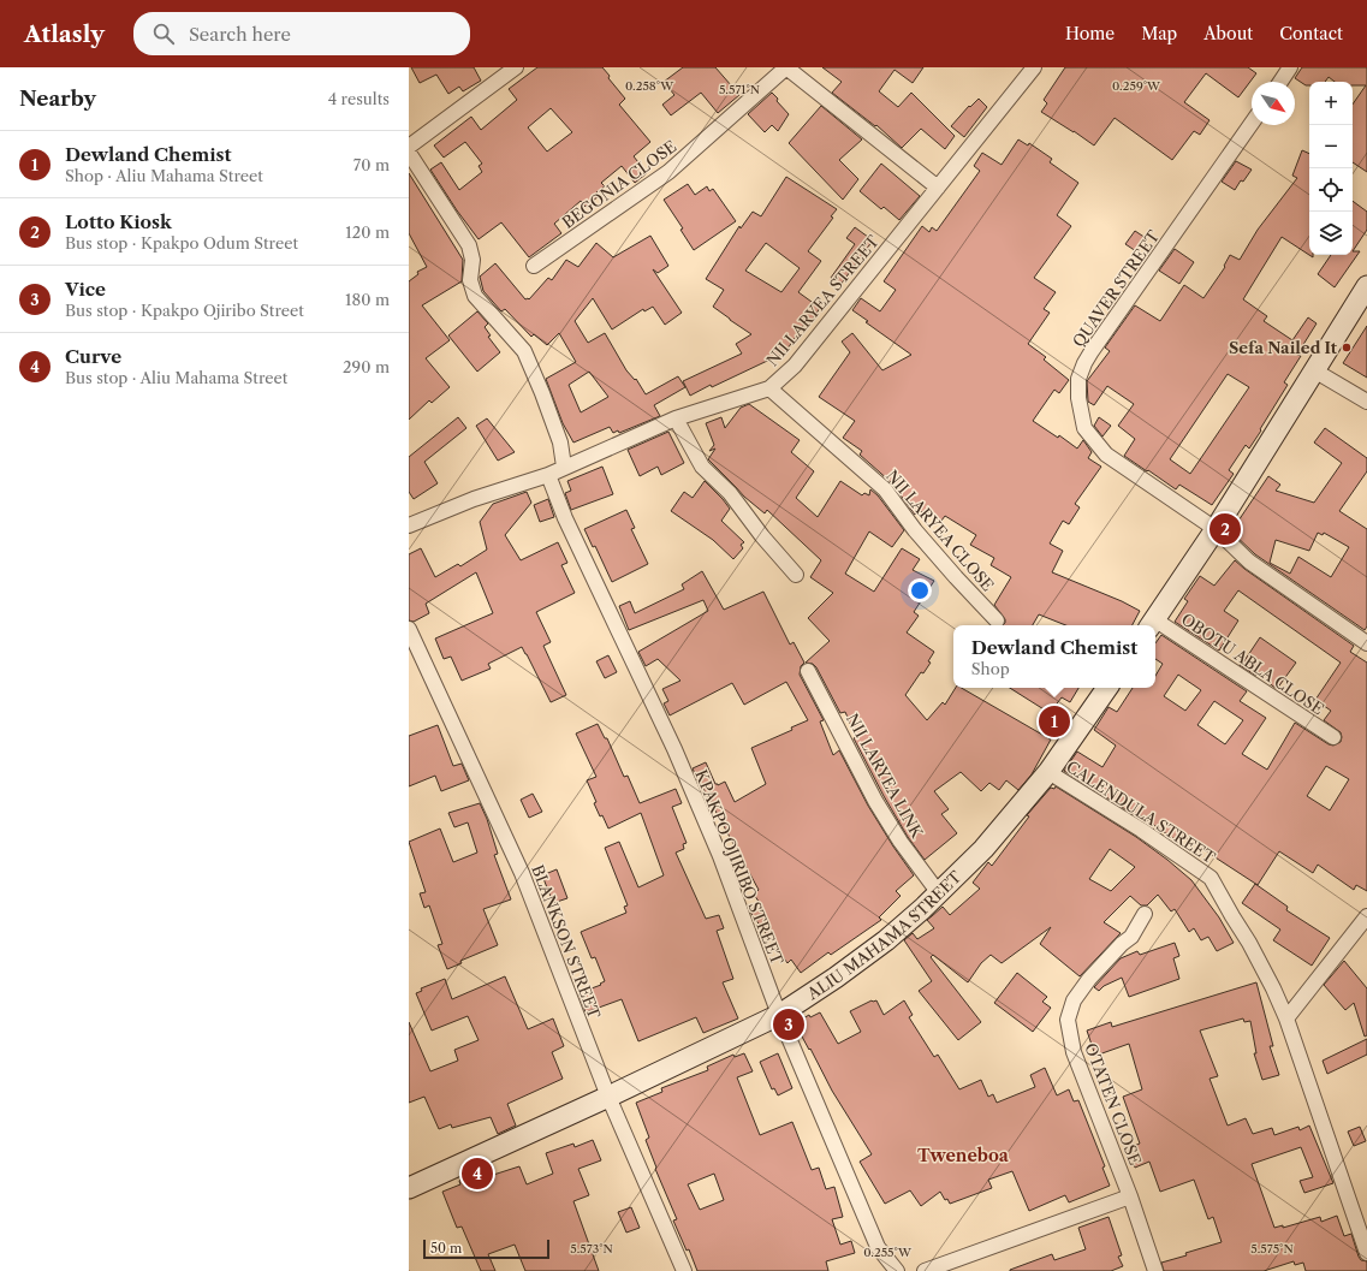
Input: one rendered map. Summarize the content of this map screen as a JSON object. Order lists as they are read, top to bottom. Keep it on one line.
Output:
{"streets":{"street":["BEGONIA CLOSE","QUAVER STREET","NII LARYEA STREET","NII LARYEA CLOSE","OBOTU ABLA CLOSE","NII LARYEA LINK","CALENDULA STREET","KPAKPO OJIRIBO STREET","ALIU MAHAMA STREET","BLANKSON STREET","OTATEN CLOSE"]},"crossings":[["NII LARYEA STREET","NII LARYEA CLOSE"],["NII LARYEA STREET","KPAKPO OJIRIBO STREET"],["NII LARYEA LINK","ALIU MAHAMA STREET"],["CALENDULA STREET","ALIU MAHAMA STREET"],["KPAKPO OJIRIBO STREET","ALIU MAHAMA STREET"],["ALIU MAHAMA STREET","BLANKSON STREET"]],"districts":["Tweneboa"],"places":["Sefa Nailed It"],"scale_bar":"50 m","north":"bottom right","page":{"header":"Atlasly","search":"Search here","nav":["Home","Map","About","Contact"],"heading":["Nearby","4 results"],"map_buttons":["+","−"],"list":[{"mark":"1","name":"Dewland Chemist","note":"Shop · Aliu Mahama Street","value":"70 m"},{"mark":"2","name":"Lotto Kiosk","note":"Bus stop · Kpakpo Odum Street","value":"120 m"},{"mark":"3","name":"Vice","note":"Bus stop · Kpakpo Ojiribo Street","value":"180 m"},{"mark":"4","name":"Curve","note":"Bus stop · Aliu Mahama Street","value":"290 m"}],"pins":["2","1","3","4"],"popup":["Dewland Chemist","Shop"],"scale":"50 m"},"coordinates":["0.258°W","0.259°W","5.571°N","5.573°N","5.575°N","0.255°W"]}
